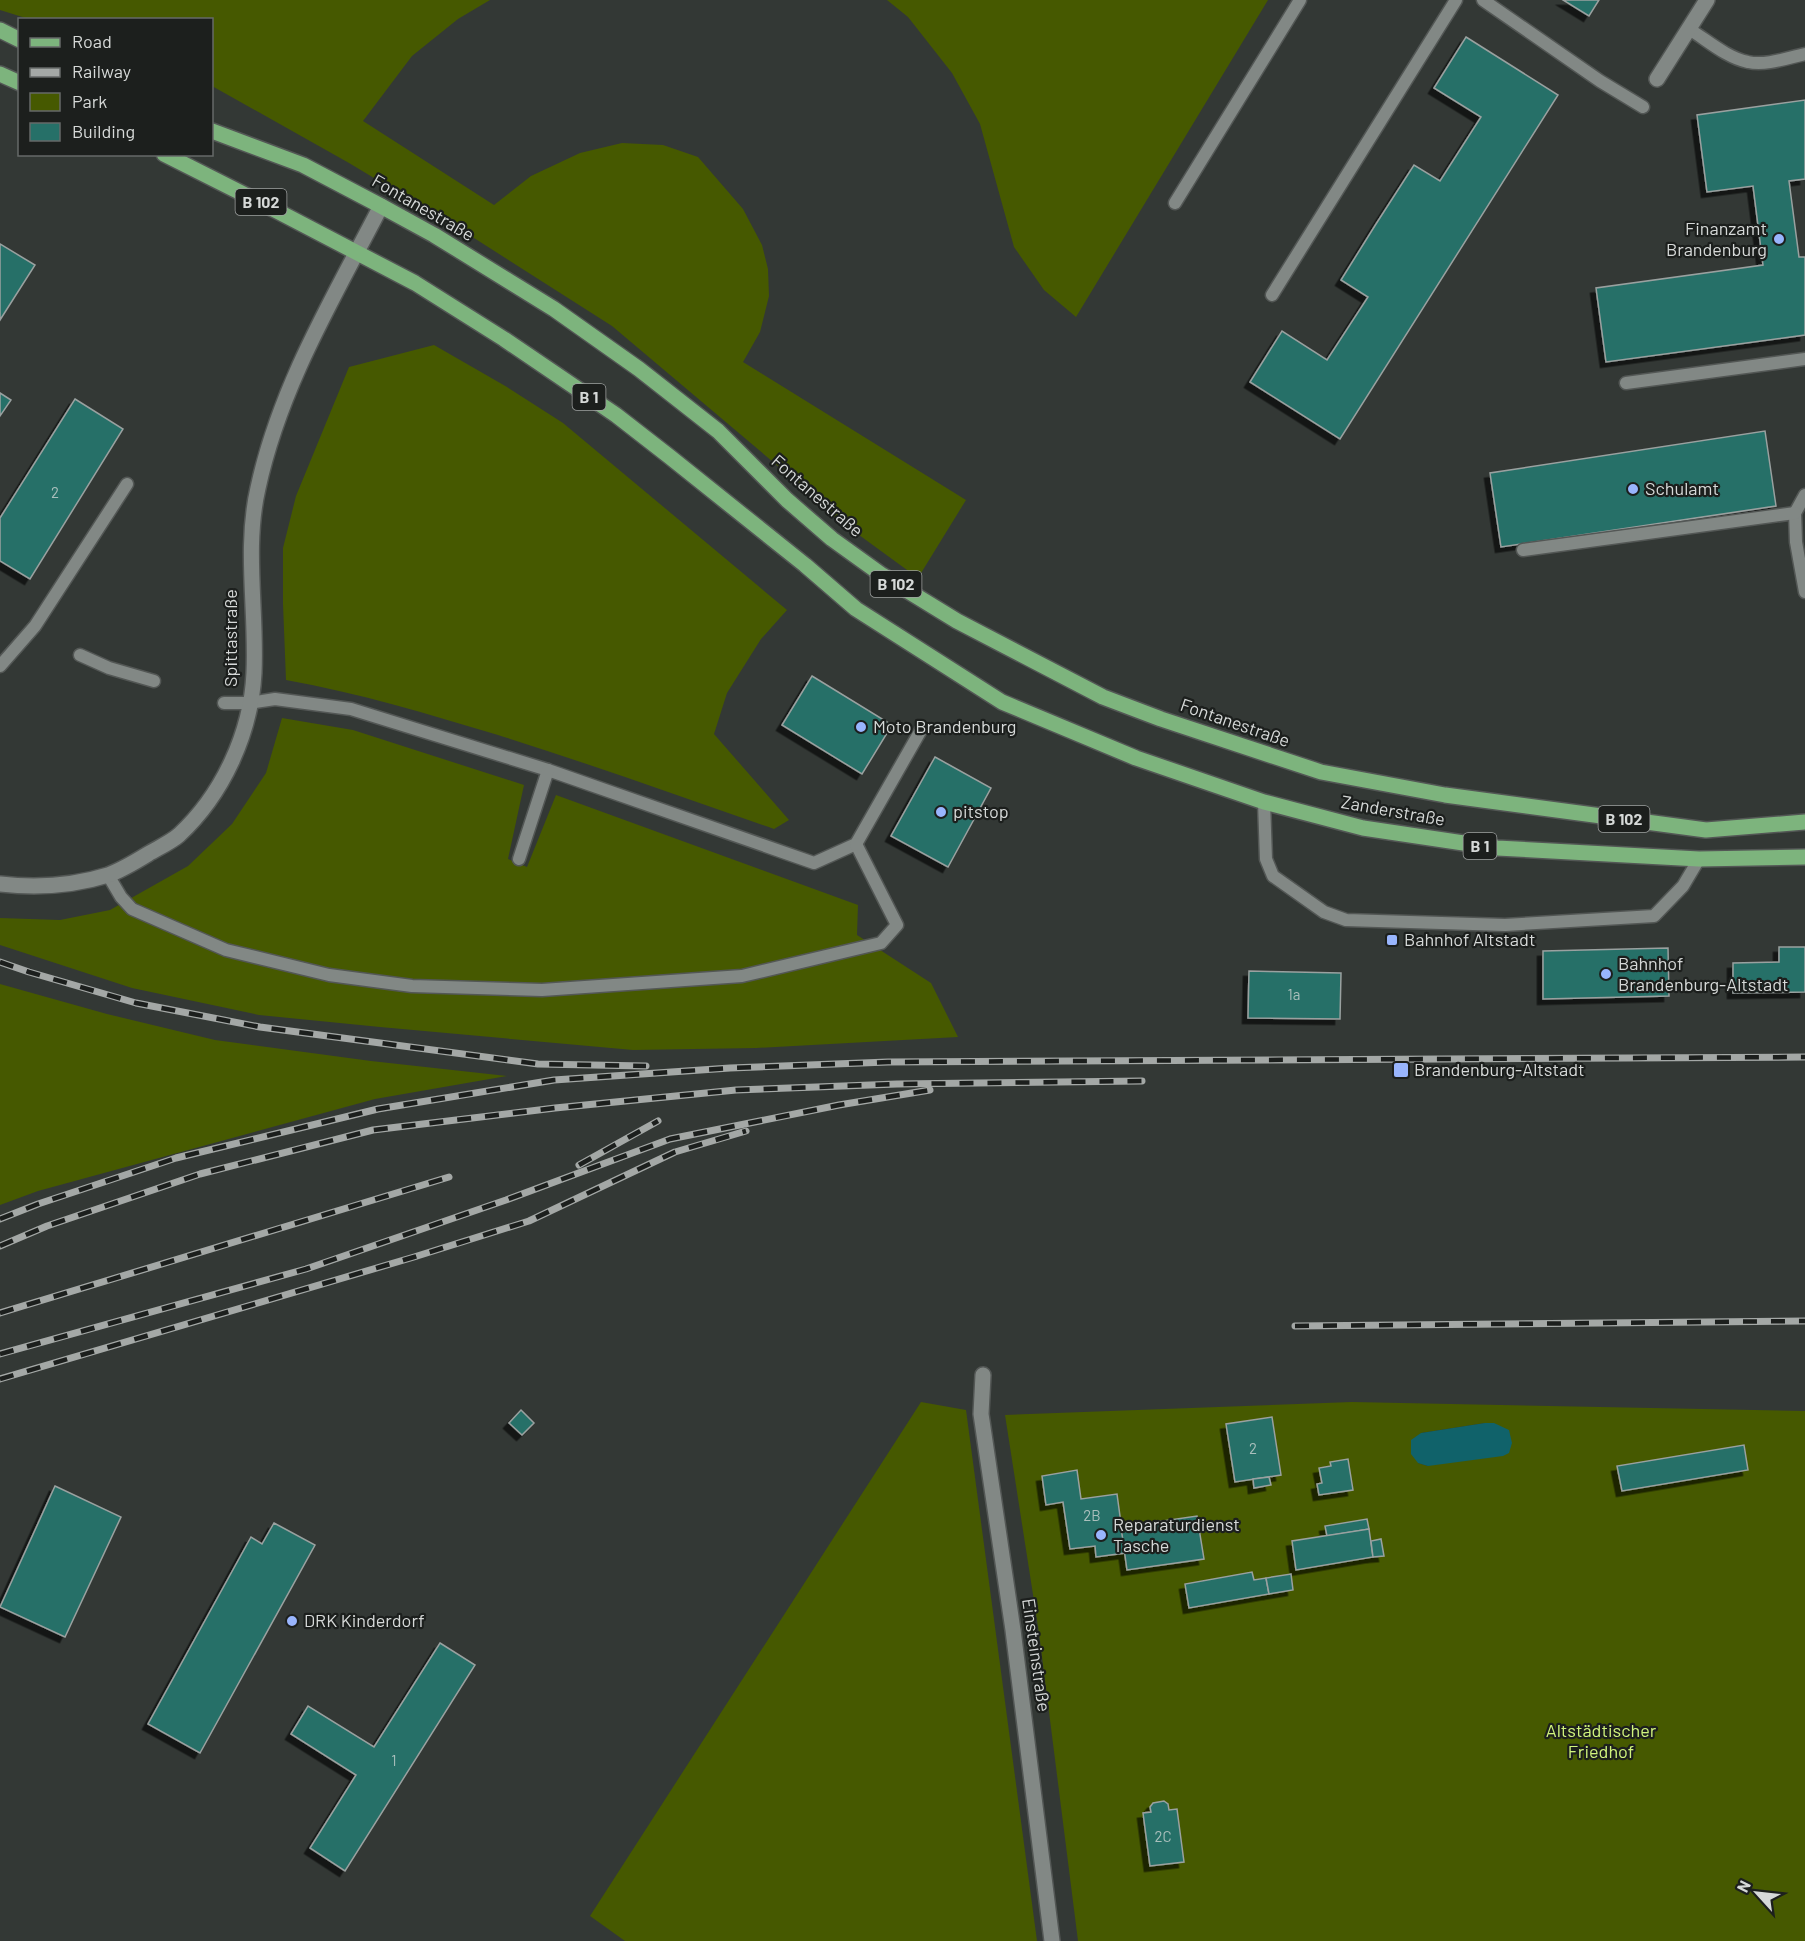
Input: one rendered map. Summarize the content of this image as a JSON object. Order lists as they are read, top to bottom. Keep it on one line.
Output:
{"streets":{"main road":["B 102","Fontanestraße","B 1","Zanderstraße"],"street":["Spittastraße","Einsteinstraße"]},"crossings":[["B 102","B 1"],["B 102","Spittastraße"],["Fontanestraße","Spittastraße"],["Fontanestraße","Zanderstraße"],["B 1","Spittastraße"],["B 1","Zanderstraße"]],"parks":["Altstädtischer Friedhof"],"places":{"other":["Finanzamt Brandenburg","Schulamt","Moto Brandenburg","pitstop","Bahnhof Brandenburg-Altstadt","Reparaturdienst Tasche","DRK Kinderdorf"],"transit":["Bahnhof Altstadt","Brandenburg-Altstadt"]},"house_numbers":["2","1a","2","2B","1","2C"],"legend":["Road","Railway","Park","Building"],"north":"top left"}
